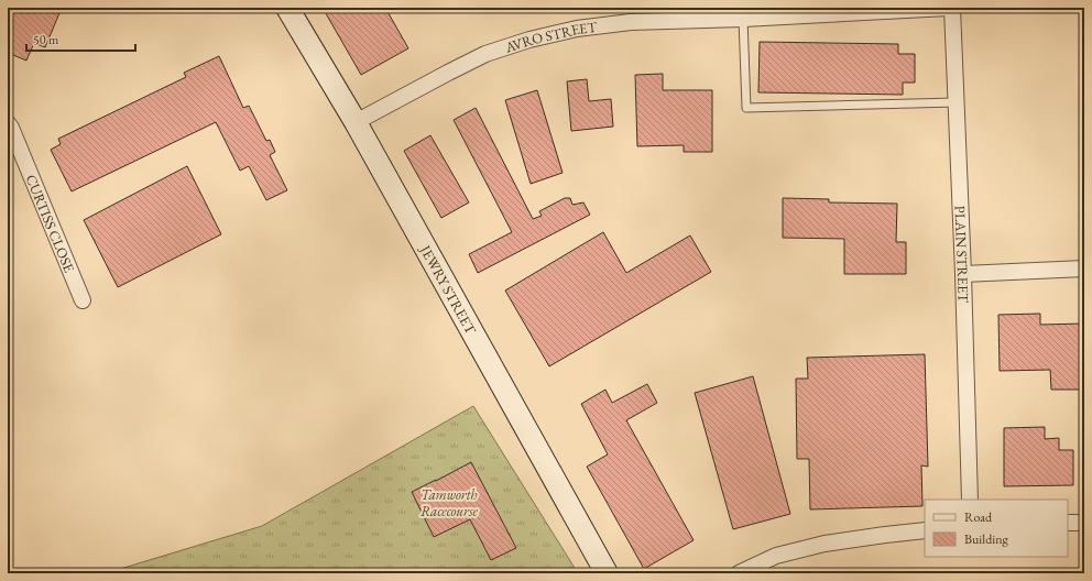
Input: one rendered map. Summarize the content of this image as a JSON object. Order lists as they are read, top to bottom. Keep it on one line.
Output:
{"streets":{"main road":["JEWRY STREET"],"street":["AVRO STREET","CURTISS CLOSE","PLAIN STREET"]},"crossings":[["AVRO STREET","JEWRY STREET"]],"parks":["Tamworth Racecourse"],"legend":["Road","Building"],"scale_bar":"50 m"}
